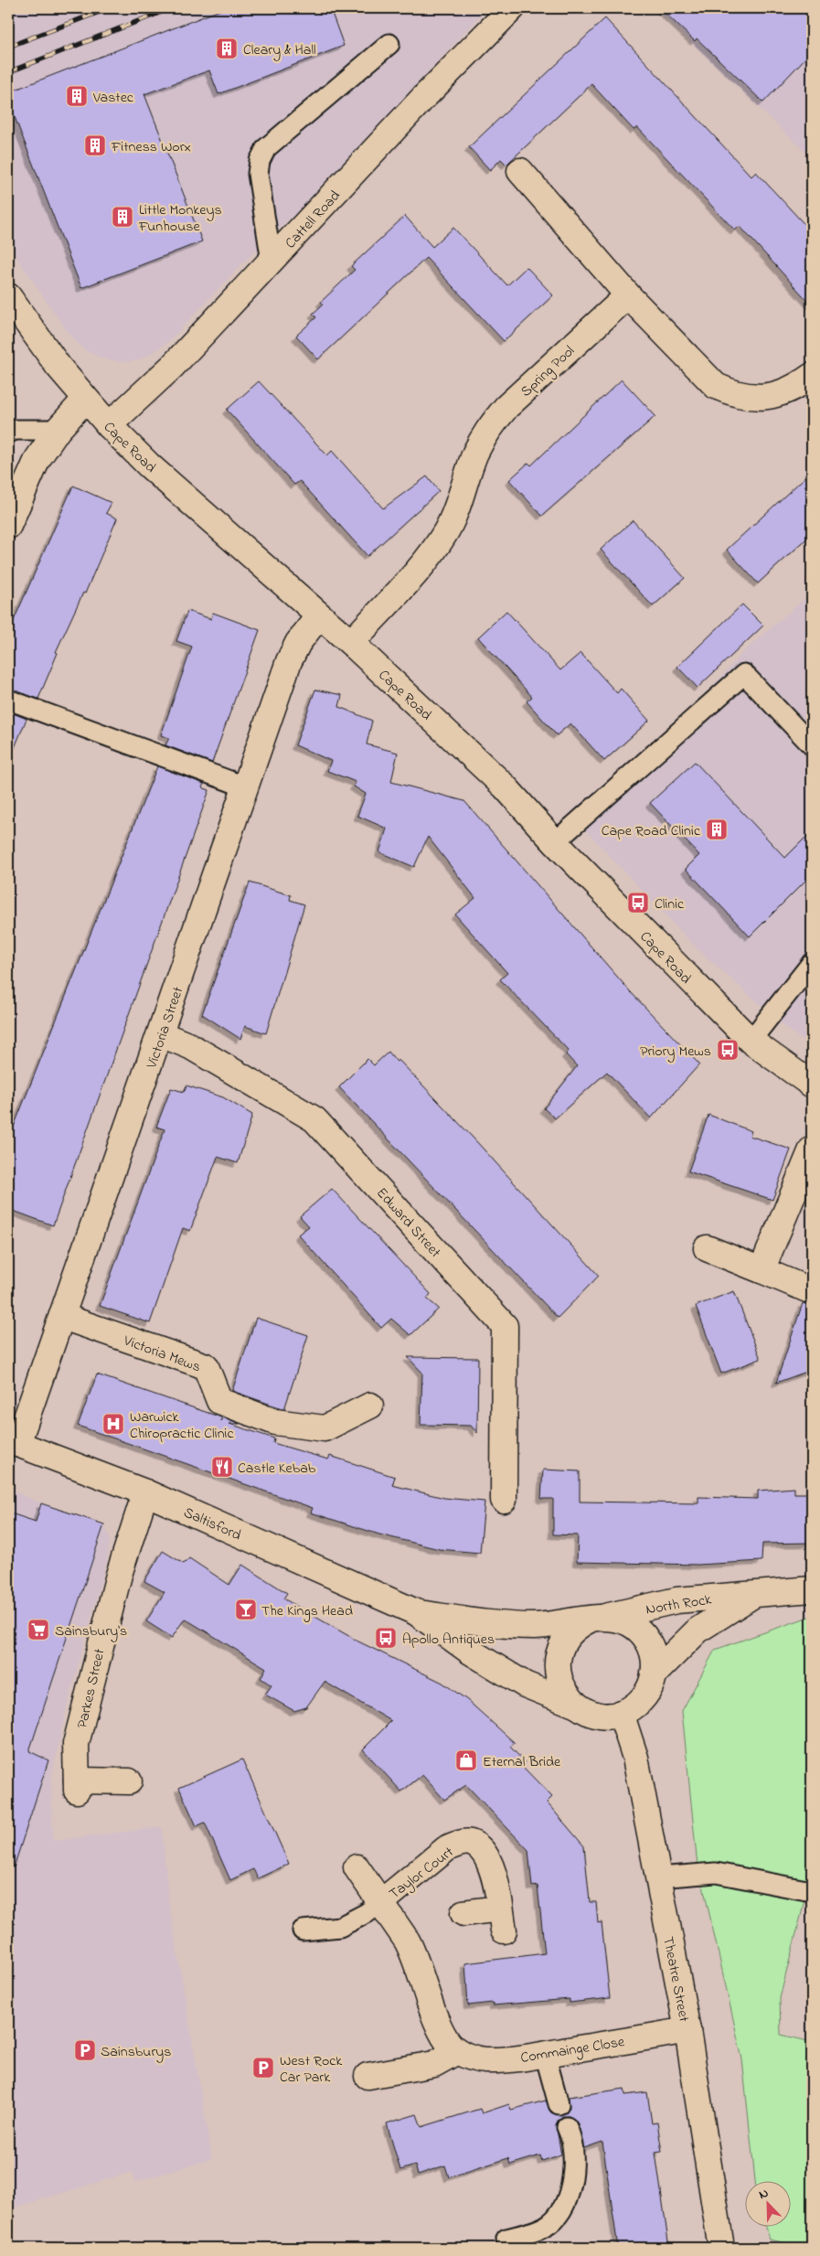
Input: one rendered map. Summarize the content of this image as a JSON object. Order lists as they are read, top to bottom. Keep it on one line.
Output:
{"streets":{"street":["Cattell Road","Spring Pool","Cape Road","Victoria Street","Edward Street","Victoria Mews","Saltisford","North Rock","Parkes Street","Taylor Court","Theatre Street","Commainge Close"]},"crossings":[["Cattell Road","Cape Road"],["Spring Pool","Cape Road"],["Cape Road","Victoria Street"],["Victoria Street","Edward Street"],["Victoria Street","Victoria Mews"],["Victoria Street","Saltisford"],["Saltisford","Parkes Street"],["North Rock","Theatre Street"],["Theatre Street","Commainge Close"]],"places":{"building":["Cleary & Hall","Vastec","Fitness Worx","Little Monkeys Funhouse","Cape Road Clinic"],"bus stop":["Clinic","Priory Mews","Apollo Antiques"],"hospital":["Warwick Chiropractic Clinic"],"restaurant":["Castle Kebab"],"bar":["The Kings Head"],"supermarket":["Sainsbury's"],"shop":["Eternal Bride"],"parking":["Sainsburys","West Rock Car Park"]},"north":"top left"}
